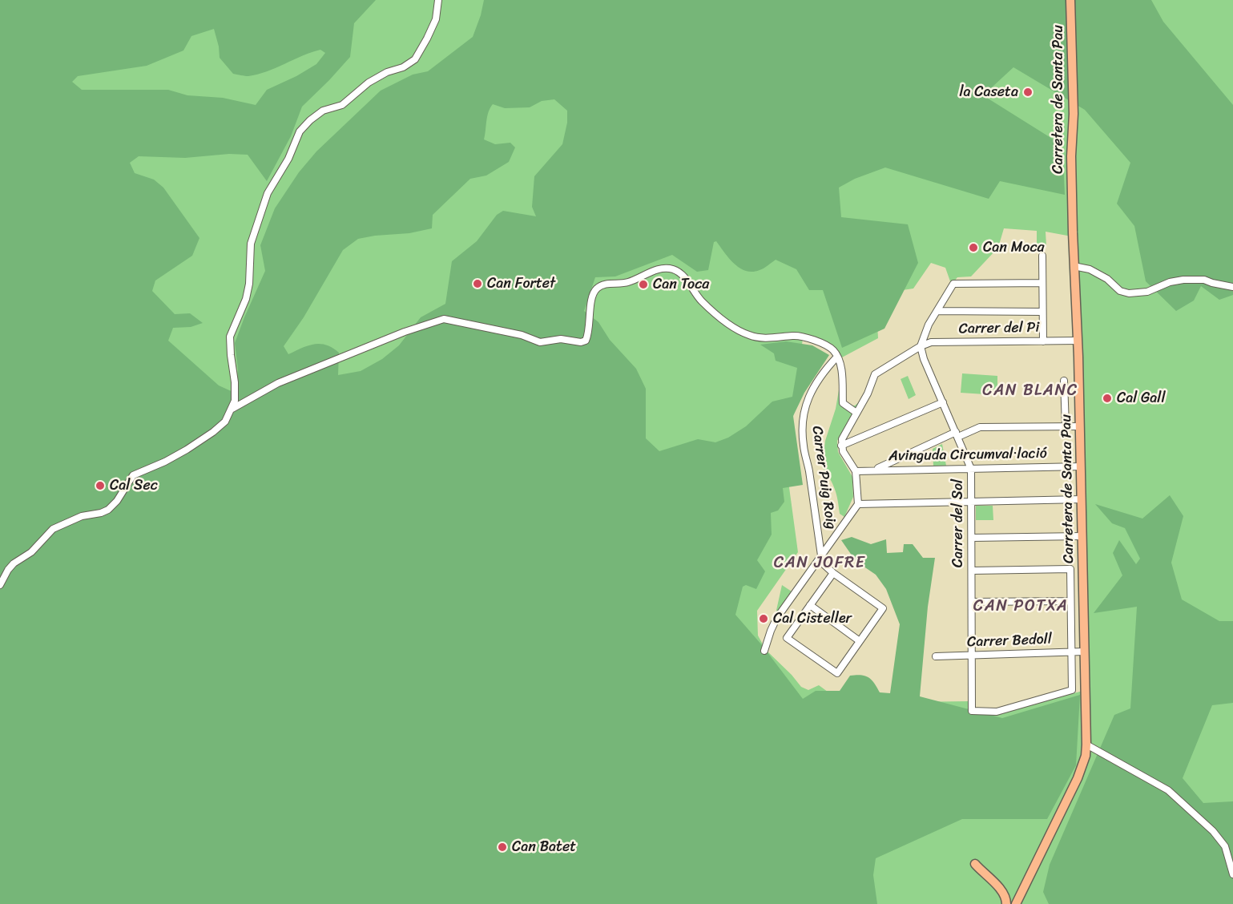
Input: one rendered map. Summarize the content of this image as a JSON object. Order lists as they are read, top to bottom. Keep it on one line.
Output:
{"streets":{"main road":["Carretera de Santa Pau"],"street":["Carrer del Pi","Avinguda Circumval·lació","Carrer Puig Roig","Carrer del Sol","Carrer Bedoll"]},"crossings":[["Carretera de Santa Pau","Carrer del Pi"],["Carretera de Santa Pau","Avinguda Circumval·lació"],["Carretera de Santa Pau","Carrer Bedoll"],["Carrer del Pi","Carrer del Sol"],["Avinguda Circumval·lació","Carrer del Sol"],["Carrer del Sol","Carrer Bedoll"]],"districts":["CAN BLANC","CAN JOFRE","CAN POTXA"],"places":["la Caseta","Can Moca","Can Fortet","Can Toca","Cal Gall","Cal Sec","Cal Cisteller","Can Batet"]}
